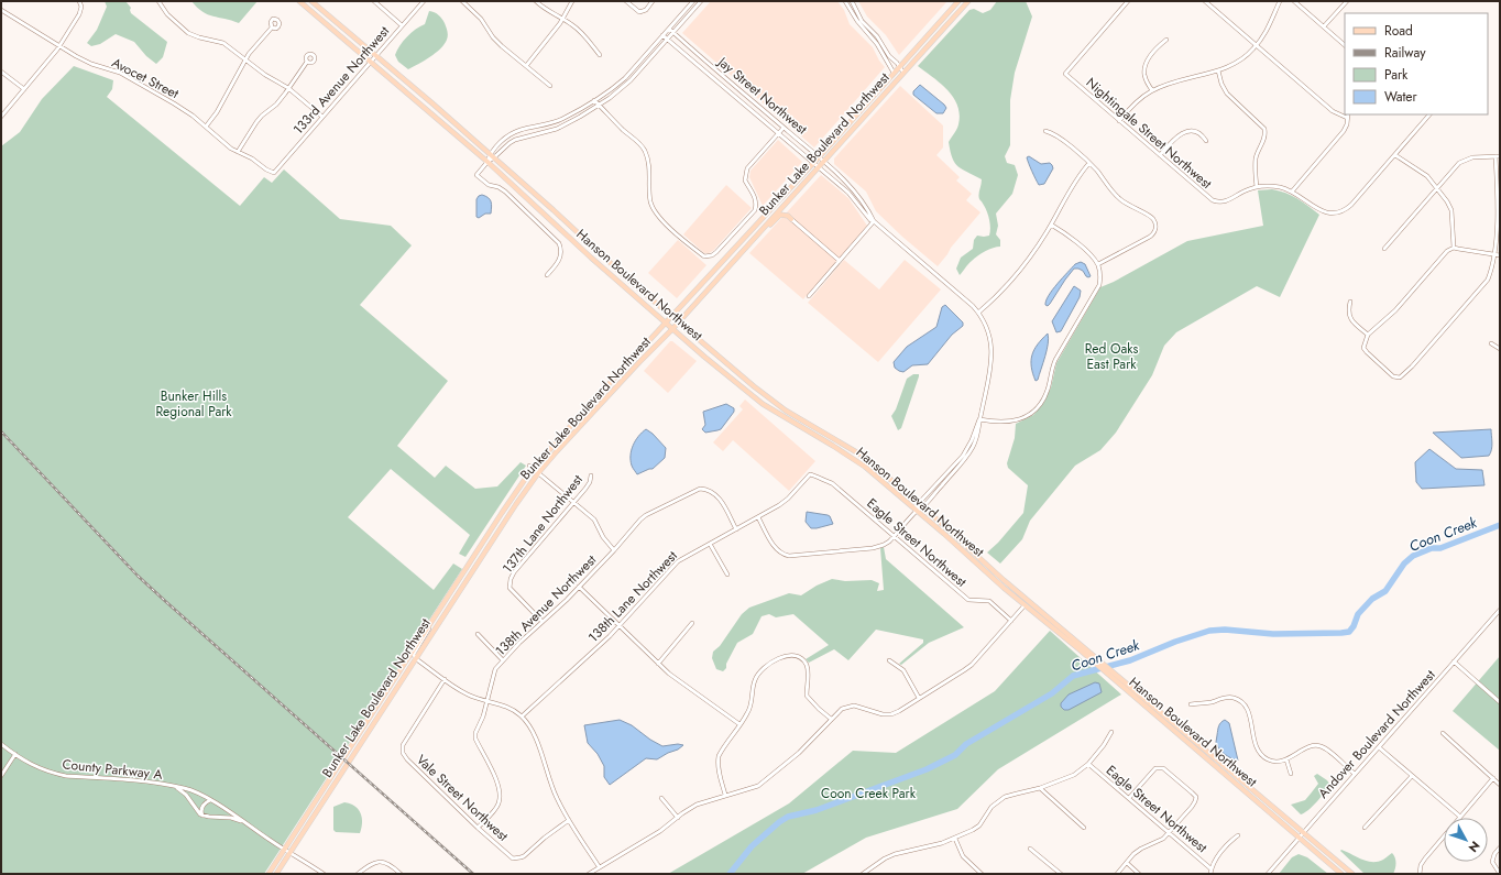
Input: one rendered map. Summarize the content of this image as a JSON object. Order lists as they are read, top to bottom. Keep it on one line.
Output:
{"streets":{"main road":["Bunker Lake Boulevard Northwest","Hanson Boulevard Northwest"],"street":["Avocet Street","133rd Avenue Northwest","Jay Street Northwest","Nightingale Street Northwest","137th Lane Northwest","Eagle Street Northwest","138th Lane Northwest","138th Avenue Northwest","Andover Boulevard Northwest","County Parkway A","Vale Street Northwest"]},"crossings":[["Avocet Street","133rd Avenue Northwest"],["133rd Avenue Northwest","Hanson Boulevard Northwest"],["Jay Street Northwest","Bunker Lake Boulevard Northwest"],["Jay Street Northwest","Hanson Boulevard Northwest"],["Bunker Lake Boulevard Northwest","Hanson Boulevard Northwest"],["Bunker Lake Boulevard Northwest","County Parkway A"],["Hanson Boulevard Northwest","Andover Boulevard Northwest"],["137th Lane Northwest","138th Avenue Northwest"],["Eagle Street Northwest","138th Lane Northwest"],["138th Lane Northwest","138th Avenue Northwest"],["138th Avenue Northwest","Vale Street Northwest"]],"water":["Coon Creek"],"parks":["Red Oaks East Park","Bunker Hills Regional Park","Coon Creek Park"],"legend":["Road","Railway","Park","Water"],"north":"bottom right"}
